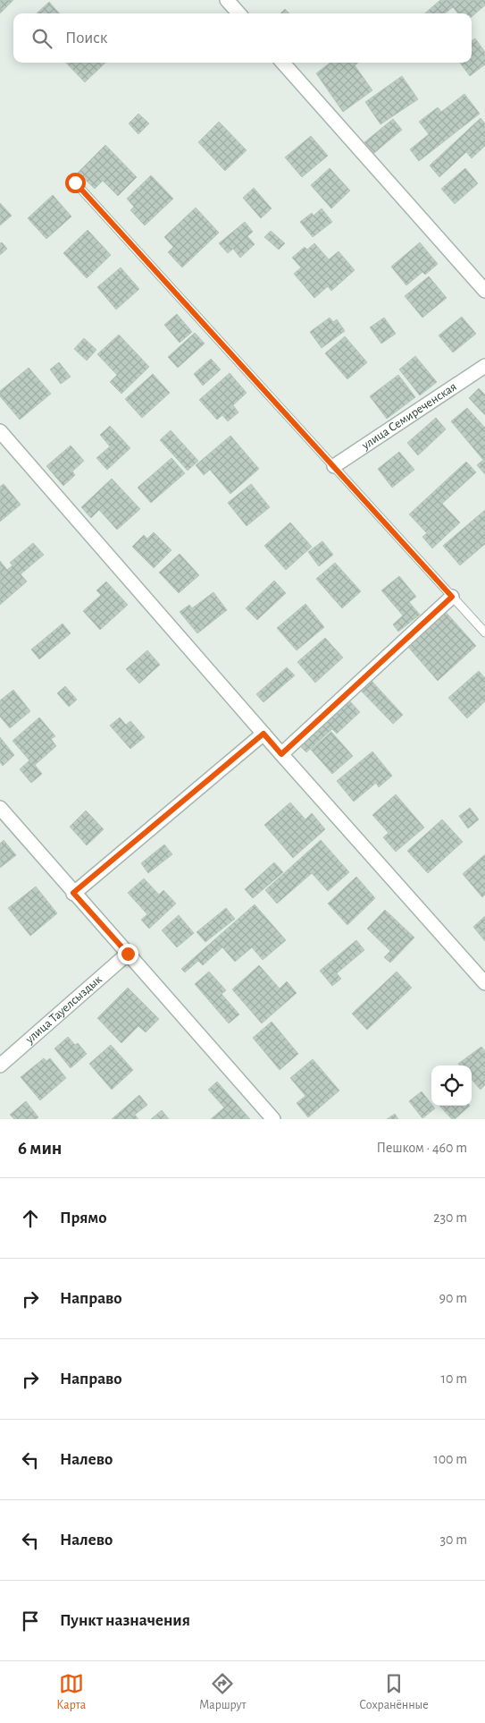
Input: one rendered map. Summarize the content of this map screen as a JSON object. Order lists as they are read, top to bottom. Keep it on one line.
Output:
{"streets":{"street":["улица Семиреченская","улица Тауелсыздык"]},"page":{"search":"Поиск","heading":["6 мин","Пешком · 460 m"],"list":[["Прямо","230 m"],["Направо","90 m"],["Направо","10 m"],["Налево","100 m"],["Налево","30 m"],"Пункт назначения"],"nav":["Карта","Маршрут","Сохранённые"]}}
